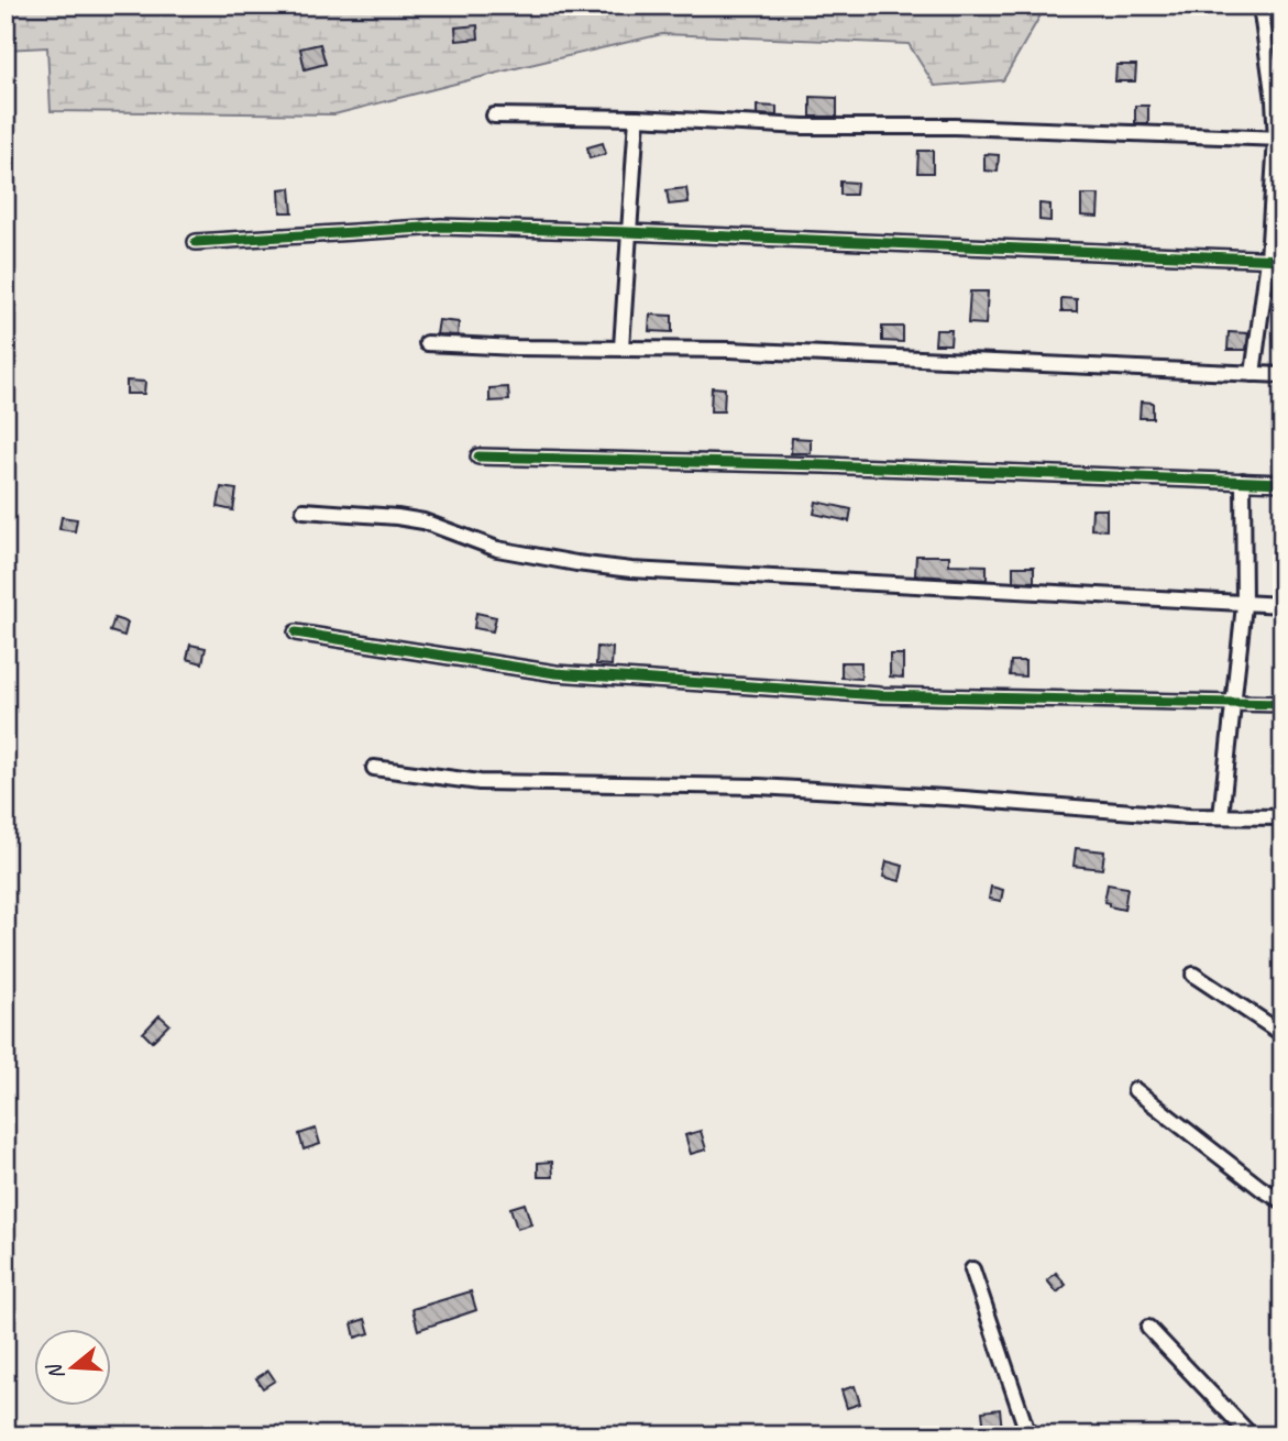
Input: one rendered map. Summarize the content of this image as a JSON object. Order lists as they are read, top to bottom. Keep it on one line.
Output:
{"north":"left"}
